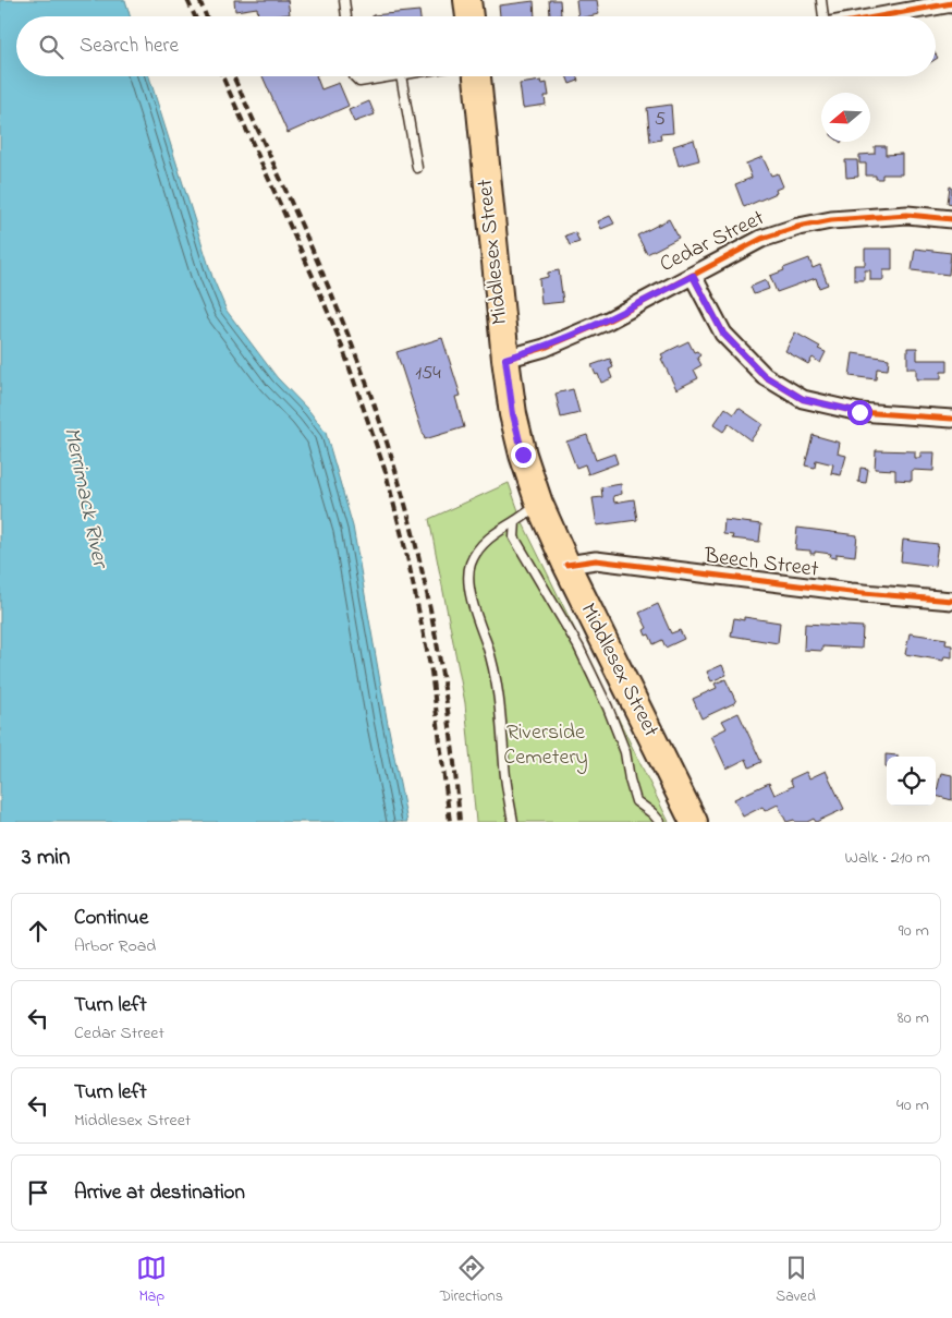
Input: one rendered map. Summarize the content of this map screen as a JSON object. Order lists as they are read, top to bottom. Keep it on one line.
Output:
{"streets":{"main road":["Middlesex Street"],"street":["Cedar Street","Beech Street"]},"crossings":[["Cedar Street","Middlesex Street"],["Middlesex Street","Beech Street"]],"water":["Merrimack River"],"parks":["Riverside Cemetery"],"house_numbers":["5","154"],"north":"left","page":{"search":"Search here","heading":["3 min","Walk · 210 m"],"list":[["Continue","Arbor Road","90 m"],["Turn left","Cedar Street","80 m"],["Turn left","Middlesex Street","40 m"],"Arrive at destination"],"nav":["Map","Directions","Saved"]}}
